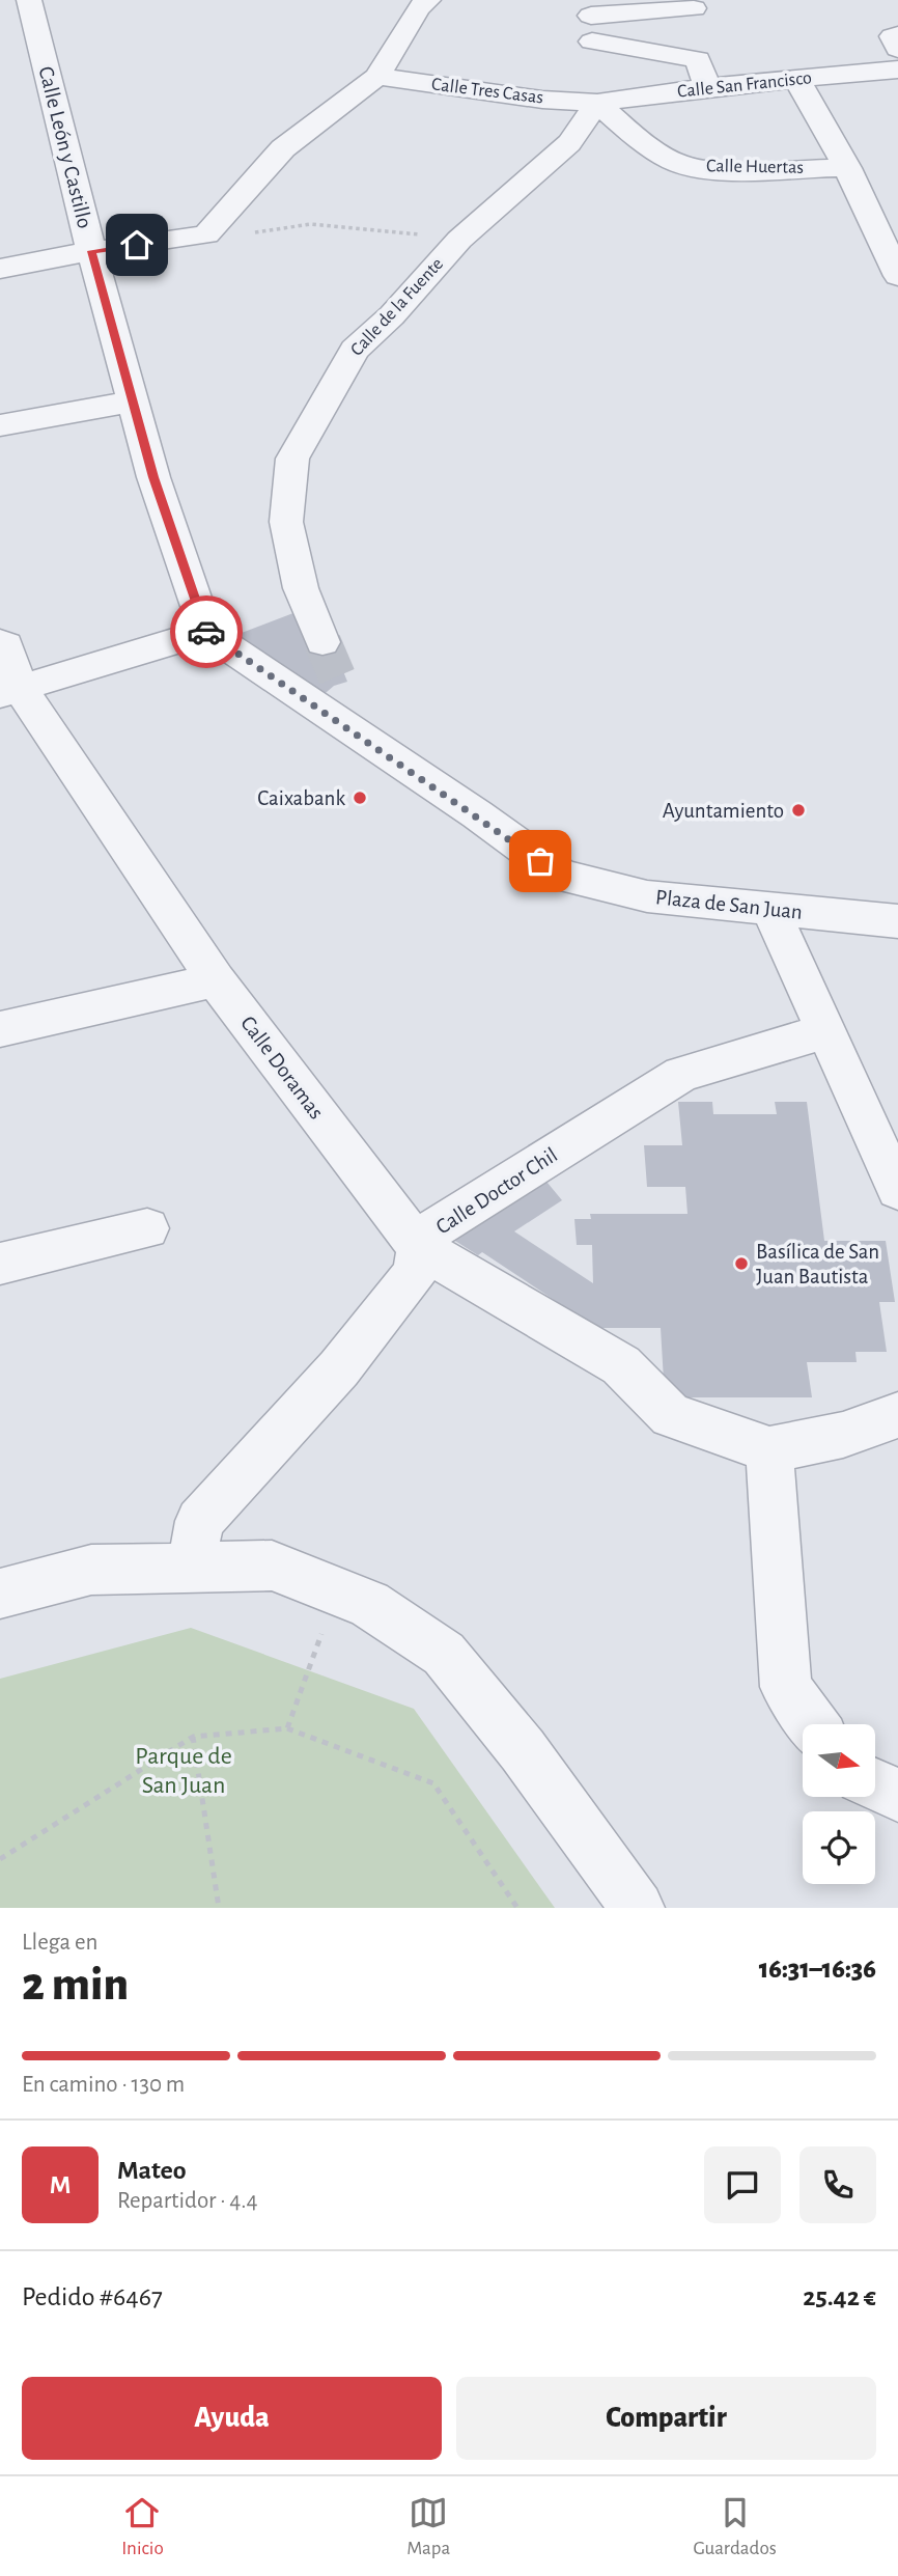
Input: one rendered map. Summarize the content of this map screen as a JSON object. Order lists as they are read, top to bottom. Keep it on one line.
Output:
{"streets":{"street":["Calle San Francisco","Calle Tres Casas","Calle León y Castillo","Calle Huertas","Calle de la Fuente","Plaza de San Juan","Calle Doramas","Calle Doctor Chil"]},"crossings":[["Calle San Francisco","Calle Tres Casas"],["Calle San Francisco","Calle Huertas"],["Calle San Francisco","Calle de la Fuente"],["Calle Tres Casas","Calle Huertas"],["Calle Tres Casas","Calle de la Fuente"],["Calle Huertas","Calle de la Fuente"],["Calle Doramas","Calle Doctor Chil"]],"parks":["Parque de San Juan"],"places":["Caixabank","Ayuntamiento","Basílica de San Juan Bautista"],"north":"right","page":{"heading":["2 min","Llega en","16:31–16:36"],"panel":["Mateo","Repartidor · 4.4","Pedido #6467","25.42 €"],"bar":"En camino · 130 m","round":"M","buttons":["Ayuda","Compartir"],"tabs":["Inicio","Mapa","Guardados"]}}
